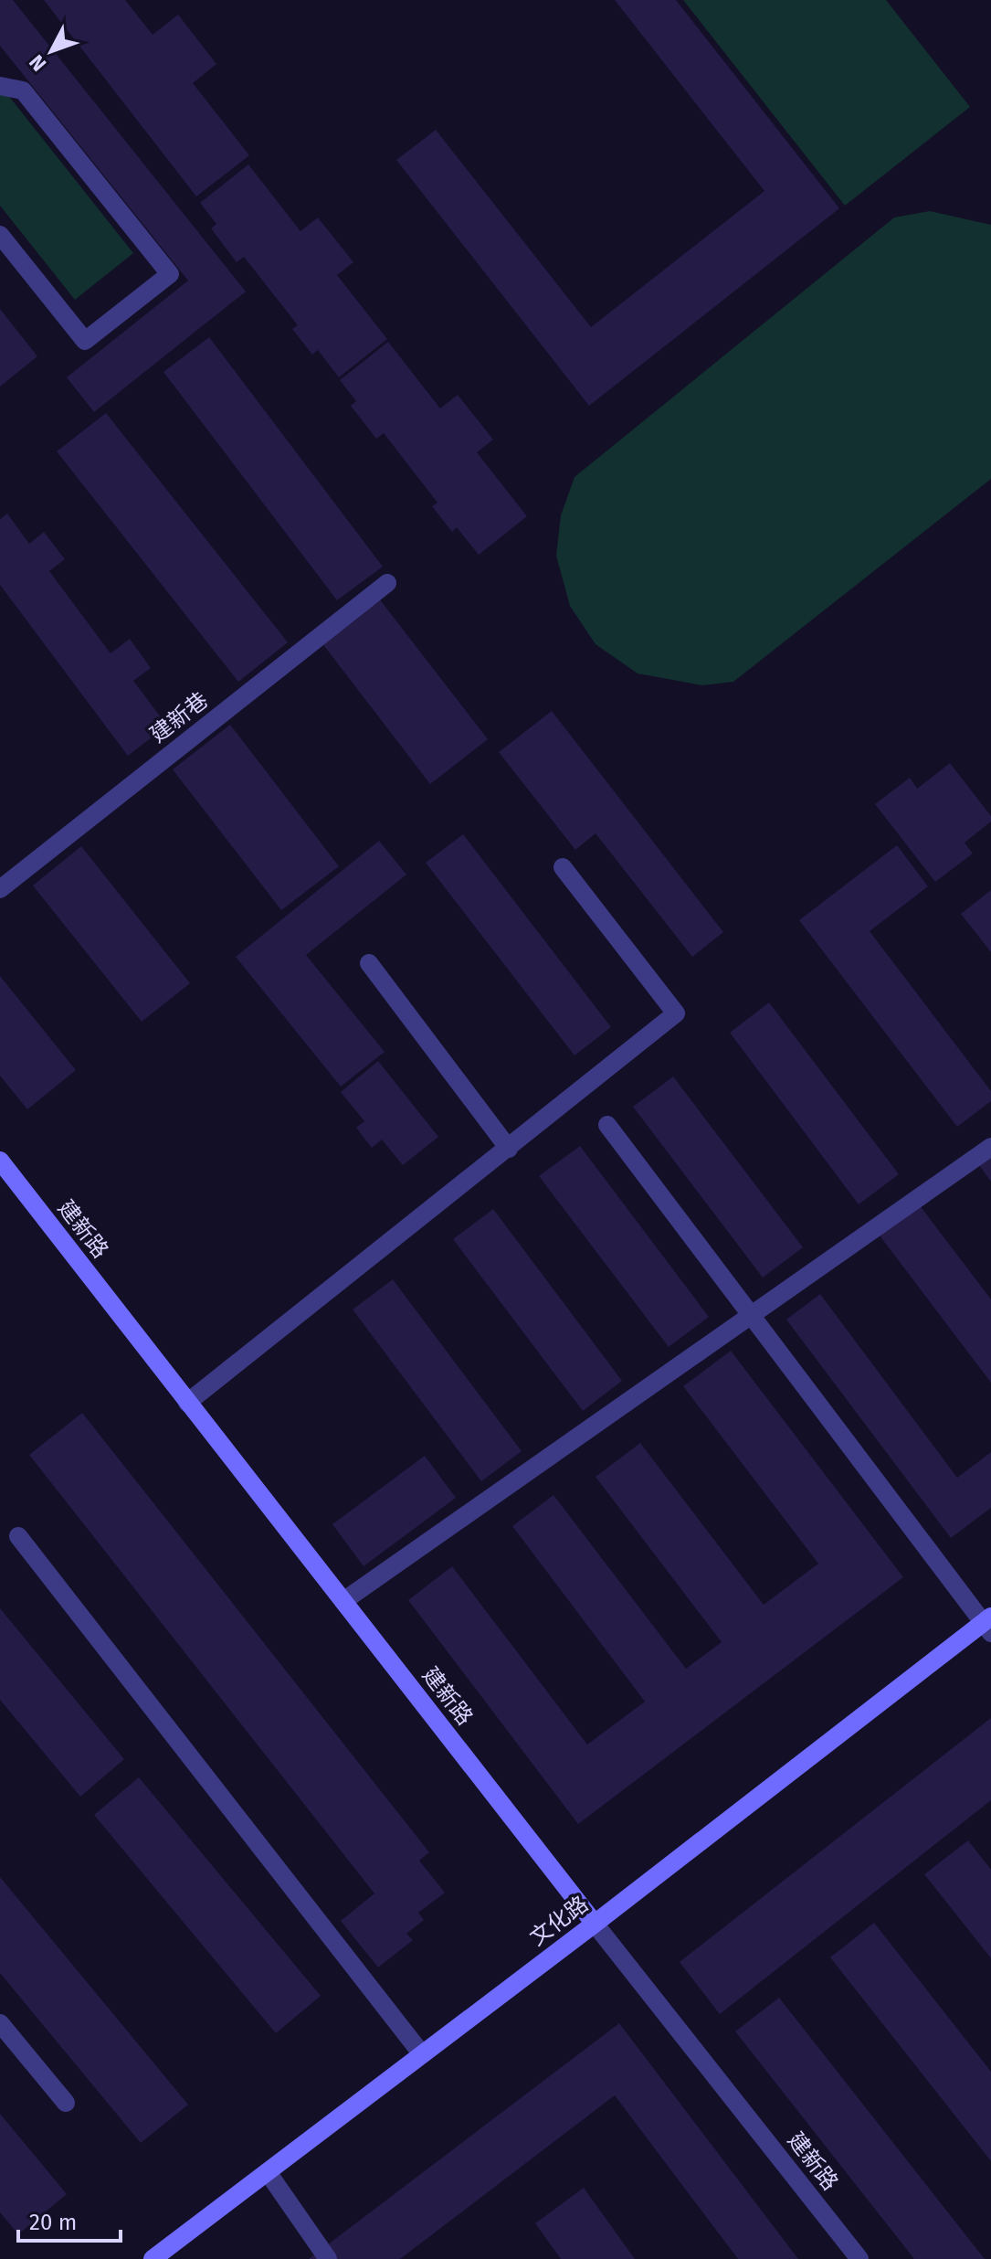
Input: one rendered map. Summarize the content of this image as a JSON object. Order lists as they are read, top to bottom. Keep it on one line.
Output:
{"streets":{"street":["建新巷","建新路","文化路"]},"crossings":[["建新路","文化路"]],"scale_bar":"20 m","north":"bottom left"}
